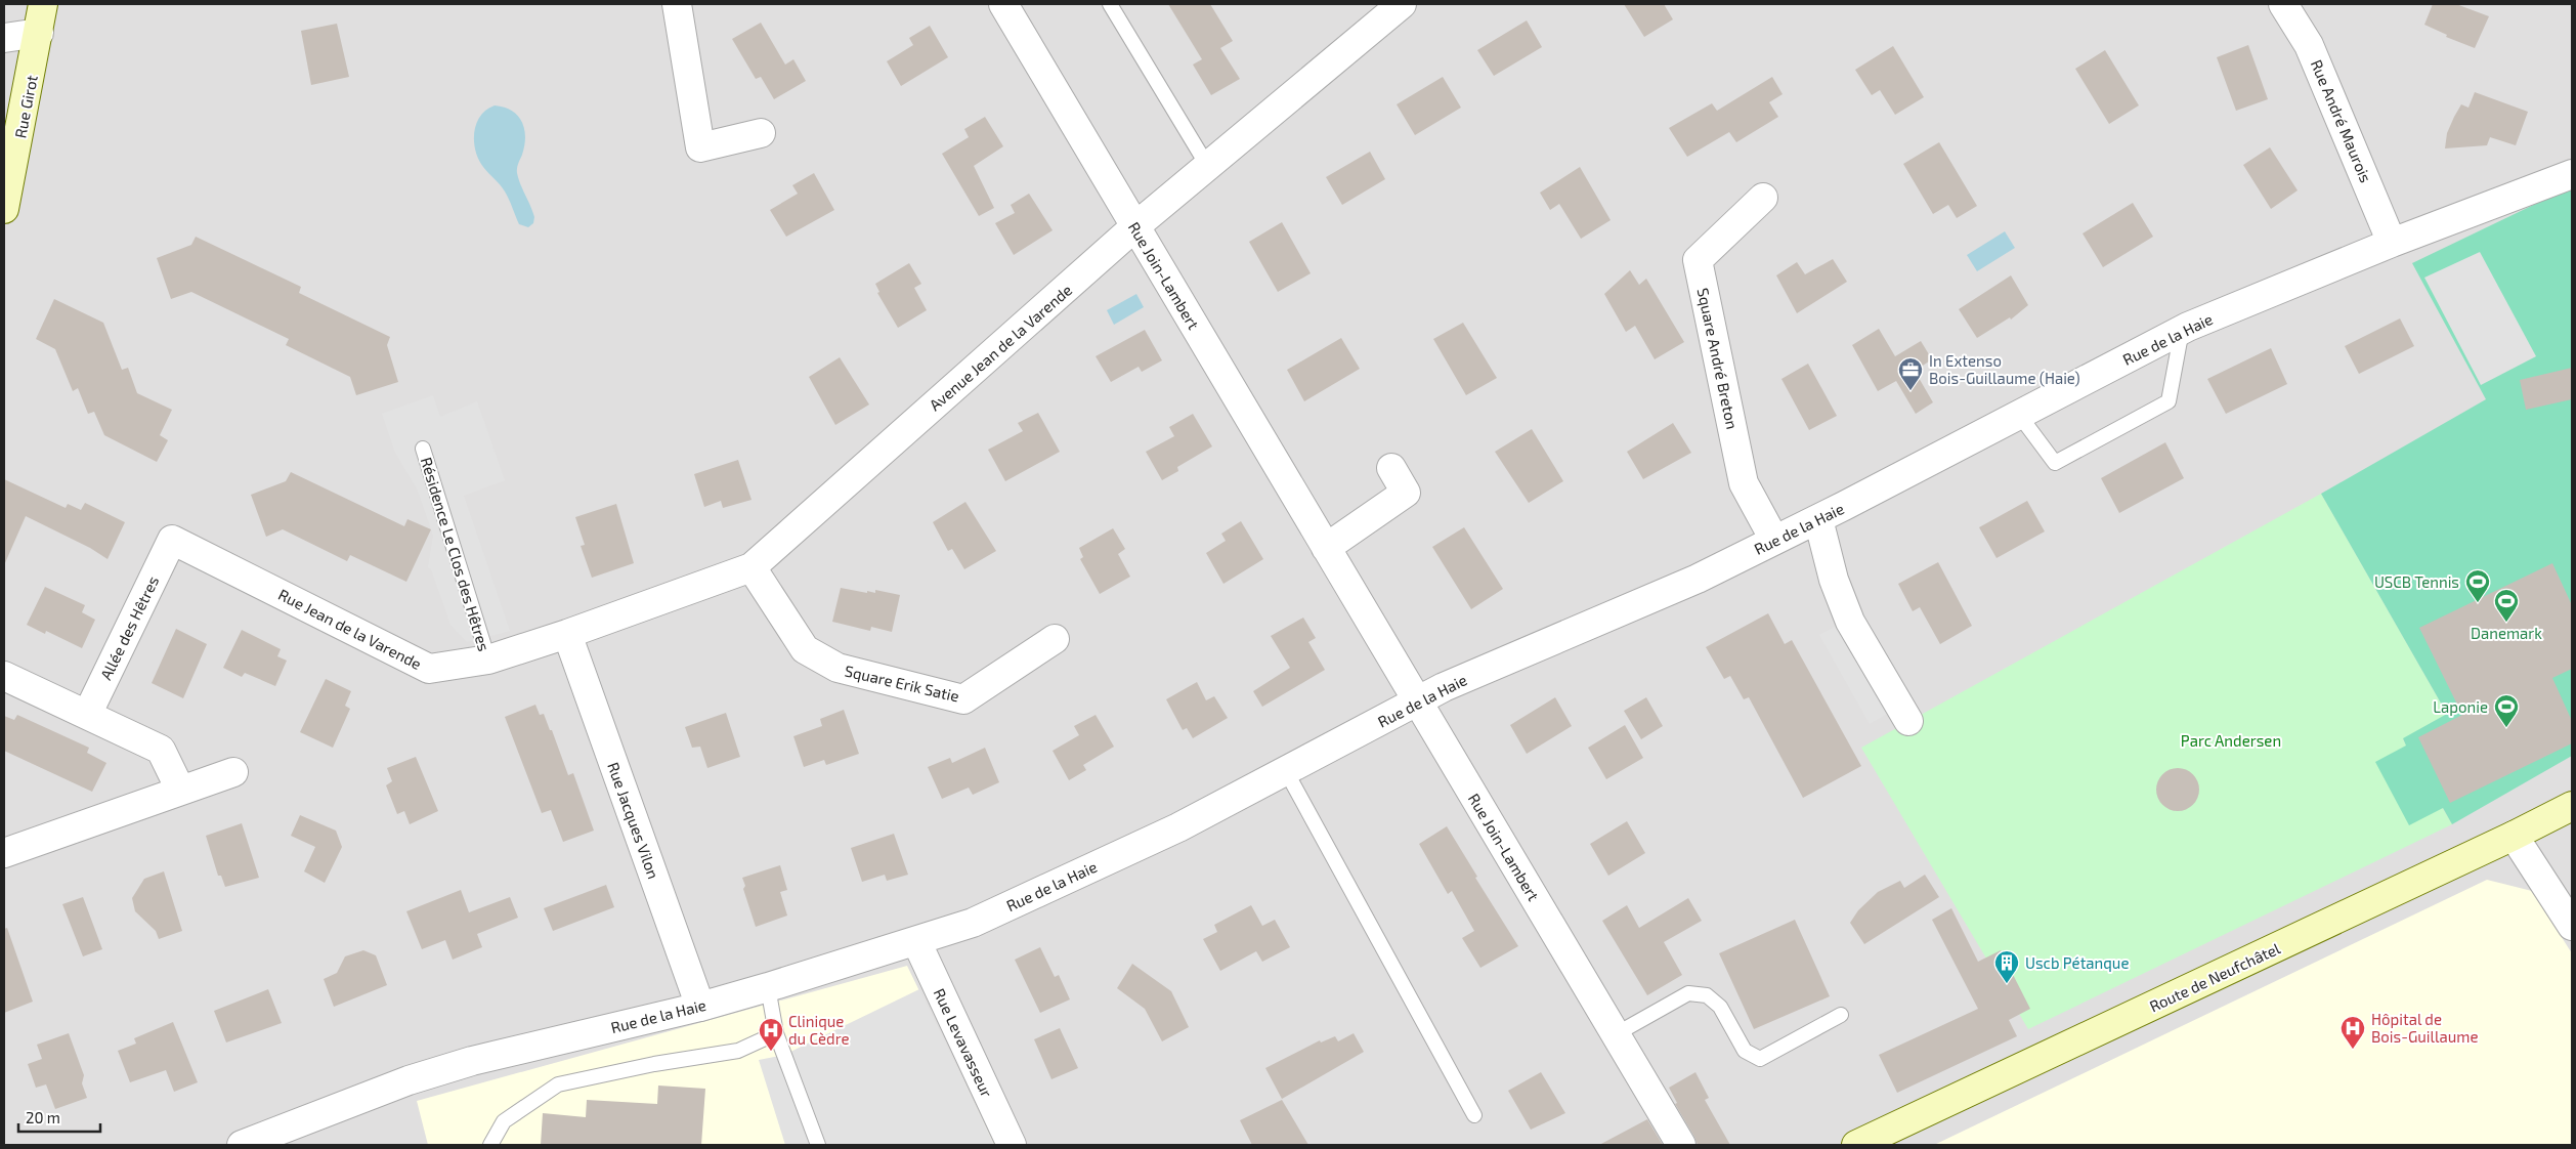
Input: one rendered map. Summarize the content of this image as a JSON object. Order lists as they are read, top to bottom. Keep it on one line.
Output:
{"streets":{"main road":["Rue Girot","Route de Neufchâtel"],"street":["Rue André Maurois","Rue Join-Lambert","Rue de la Haie","Avenue Jean de la Varende","Square André Breton","Allée des Hêtres","Rue Jean de la Varende","Square Erik Satie","Rue Jacques Vilon","Rue Levavasseur"],"lane":["Résidence Le Clos des Hêtres"]},"crossings":[["Rue André Maurois","Rue de la Haie"],["Rue Join-Lambert","Rue de la Haie"],["Rue Join-Lambert","Avenue Jean de la Varende"],["Rue de la Haie","Square André Breton"],["Rue de la Haie","Rue Jacques Vilon"],["Rue de la Haie","Rue Levavasseur"],["Avenue Jean de la Varende","Rue Jean de la Varende"],["Avenue Jean de la Varende","Square Erik Satie"],["Avenue Jean de la Varende","Rue Jacques Vilon"],["Résidence Le Clos des Hêtres","Rue Jean de la Varende"],["Allée des Hêtres","Rue Jean de la Varende"],["Rue Jean de la Varende","Rue Jacques Vilon"]],"parks":["Parc Andersen"],"places":{"office":["In Extenso Bois-Guillaume (Haie)"],"sports":["USCB Tennis","Danemark","Laponie"],"building":["Uscb Pétanque"],"hospital":["Hôpital de Bois-Guillaume","Clinique du Cèdre"]},"scale_bar":"20 m"}
